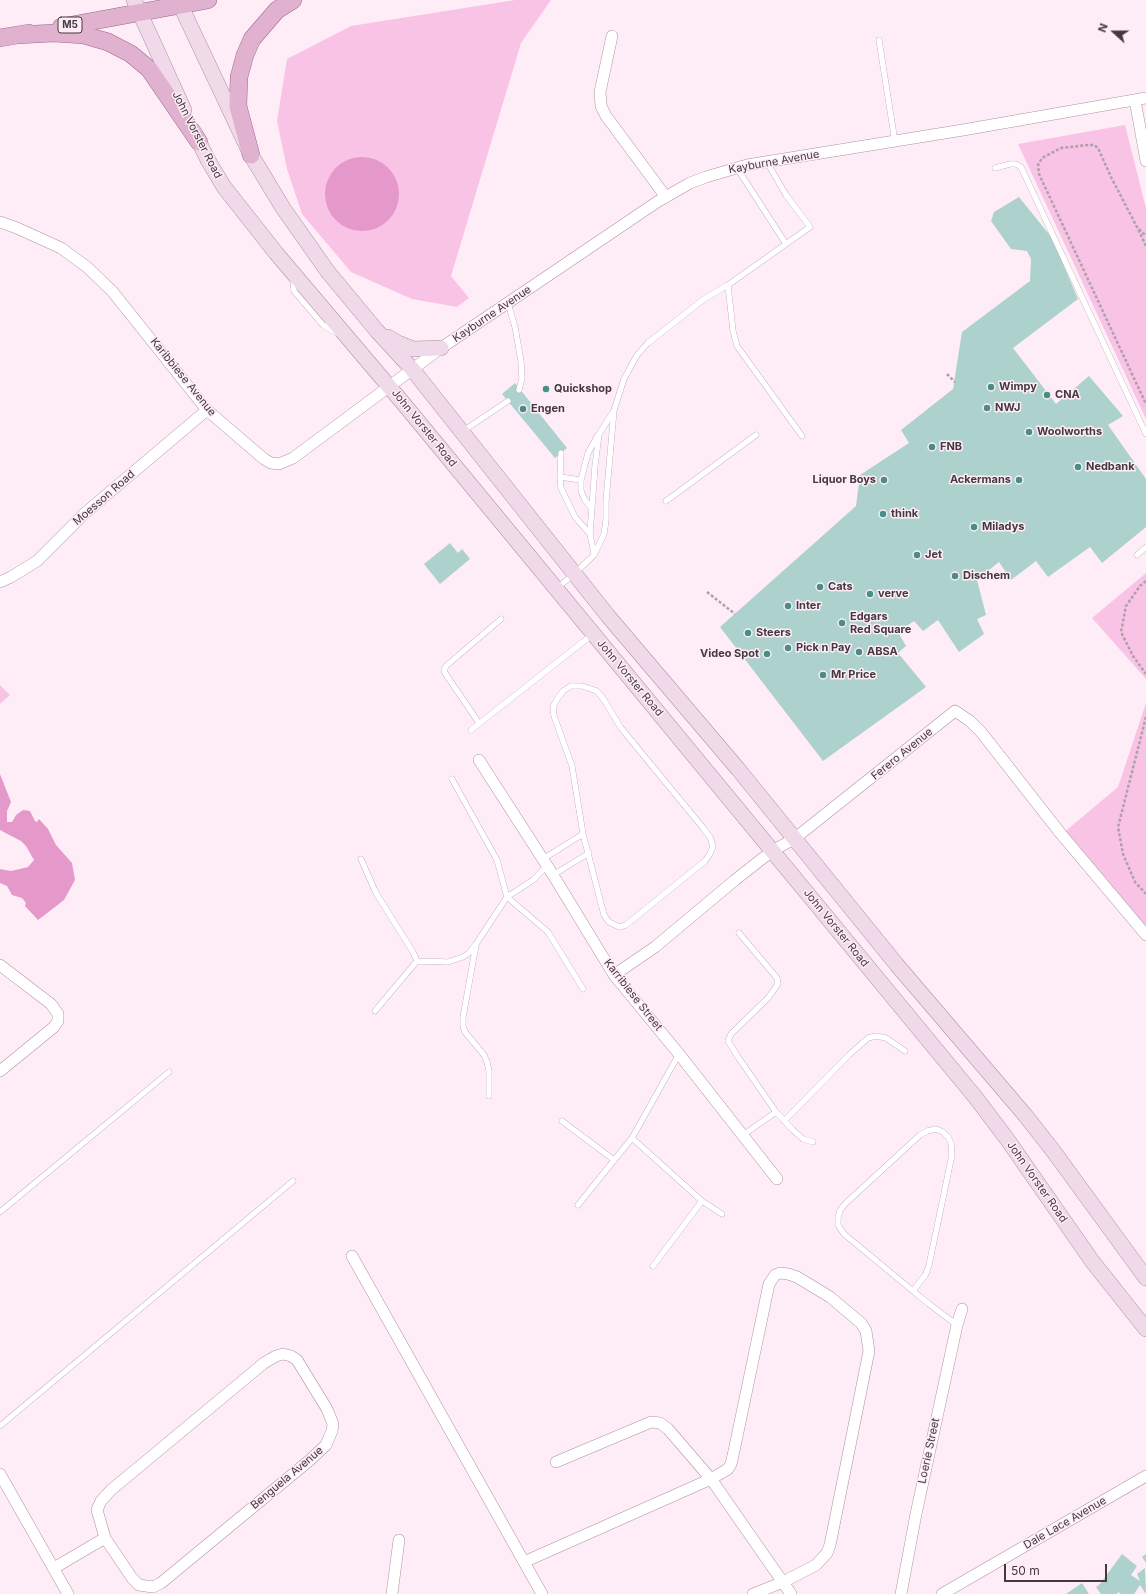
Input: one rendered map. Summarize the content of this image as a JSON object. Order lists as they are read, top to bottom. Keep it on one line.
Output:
{"streets":{"main road":["M5","John Vorster Road"],"street":["Kayburne Avenue","Karibbiese Avenue","Moesson Road","Ferero Avenue","Karribiese Street","Loerie Street","Benguela Avenue","Dale Lace Avenue"]},"crossings":[["M5","John Vorster Road"],["John Vorster Road","Kayburne Avenue"],["John Vorster Road","Karibbiese Avenue"],["John Vorster Road","Ferero Avenue"],["Kayburne Avenue","Karibbiese Avenue"],["Karibbiese Avenue","Moesson Road"],["Ferero Avenue","Karribiese Street"]],"places":["Wimpy","Quickshop","CNA","NWJ","Engen","Woolworths","FNB","Nedbank","Liquor Boys","Ackermans","think","Miladys","Jet","Dischem","Cats","verve","Inter","Edgars Red Square","Steers","Pick n Pay","ABSA","Video Spot","Mr Price"],"scale_bar":"50 m","north":"left"}
